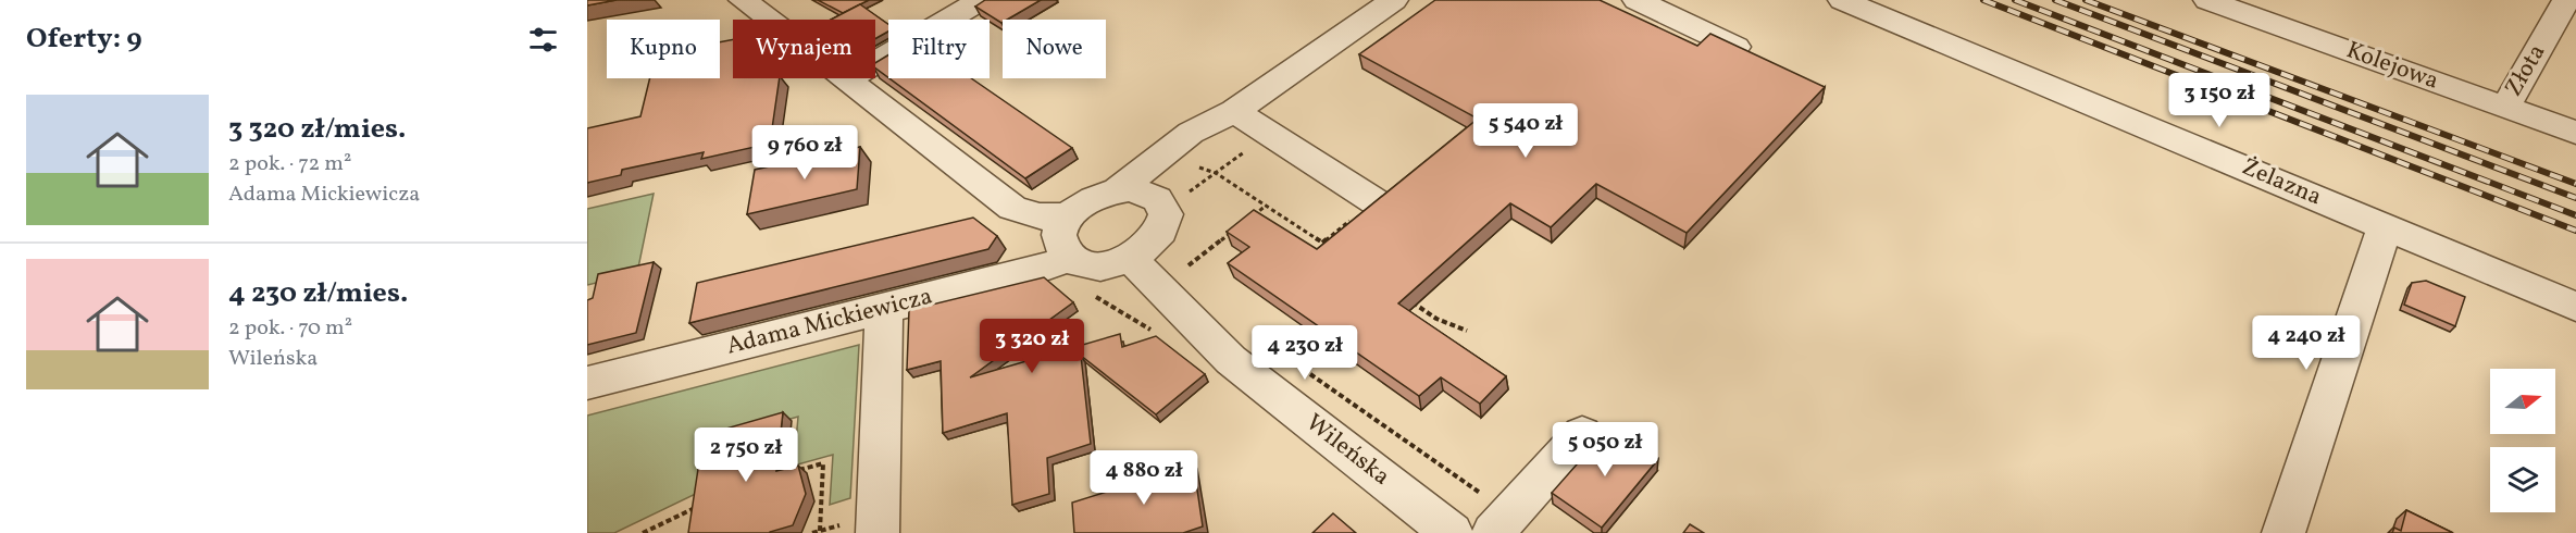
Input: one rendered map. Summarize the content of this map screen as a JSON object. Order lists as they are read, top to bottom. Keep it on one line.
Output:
{"streets":{"street":["Kolejowa","Złota","Żelazna","Adama Mickiewicza","Wileńska"]},"crossings":[["Kolejowa","Złota"],["Adama Mickiewicza","Wileńska"]],"north":"right","page":{"heading":"Oferty: 9","chip":["Kupno","Wynajem","Filtry","Nowe"],"price":["3 150 zł","5 540 zł","9 760 zł","4 240 zł","3 320 zł","4 230 zł","5 050 zł","2 750 zł","4 880 zł"],"list":[{"name":"3 320 zł/mies.","note":"2 pok. · 72 m² · Adama Mickiewicza"},{"name":"4 230 zł/mies.","note":"2 pok. · 70 m² · Wileńska"}]}}
